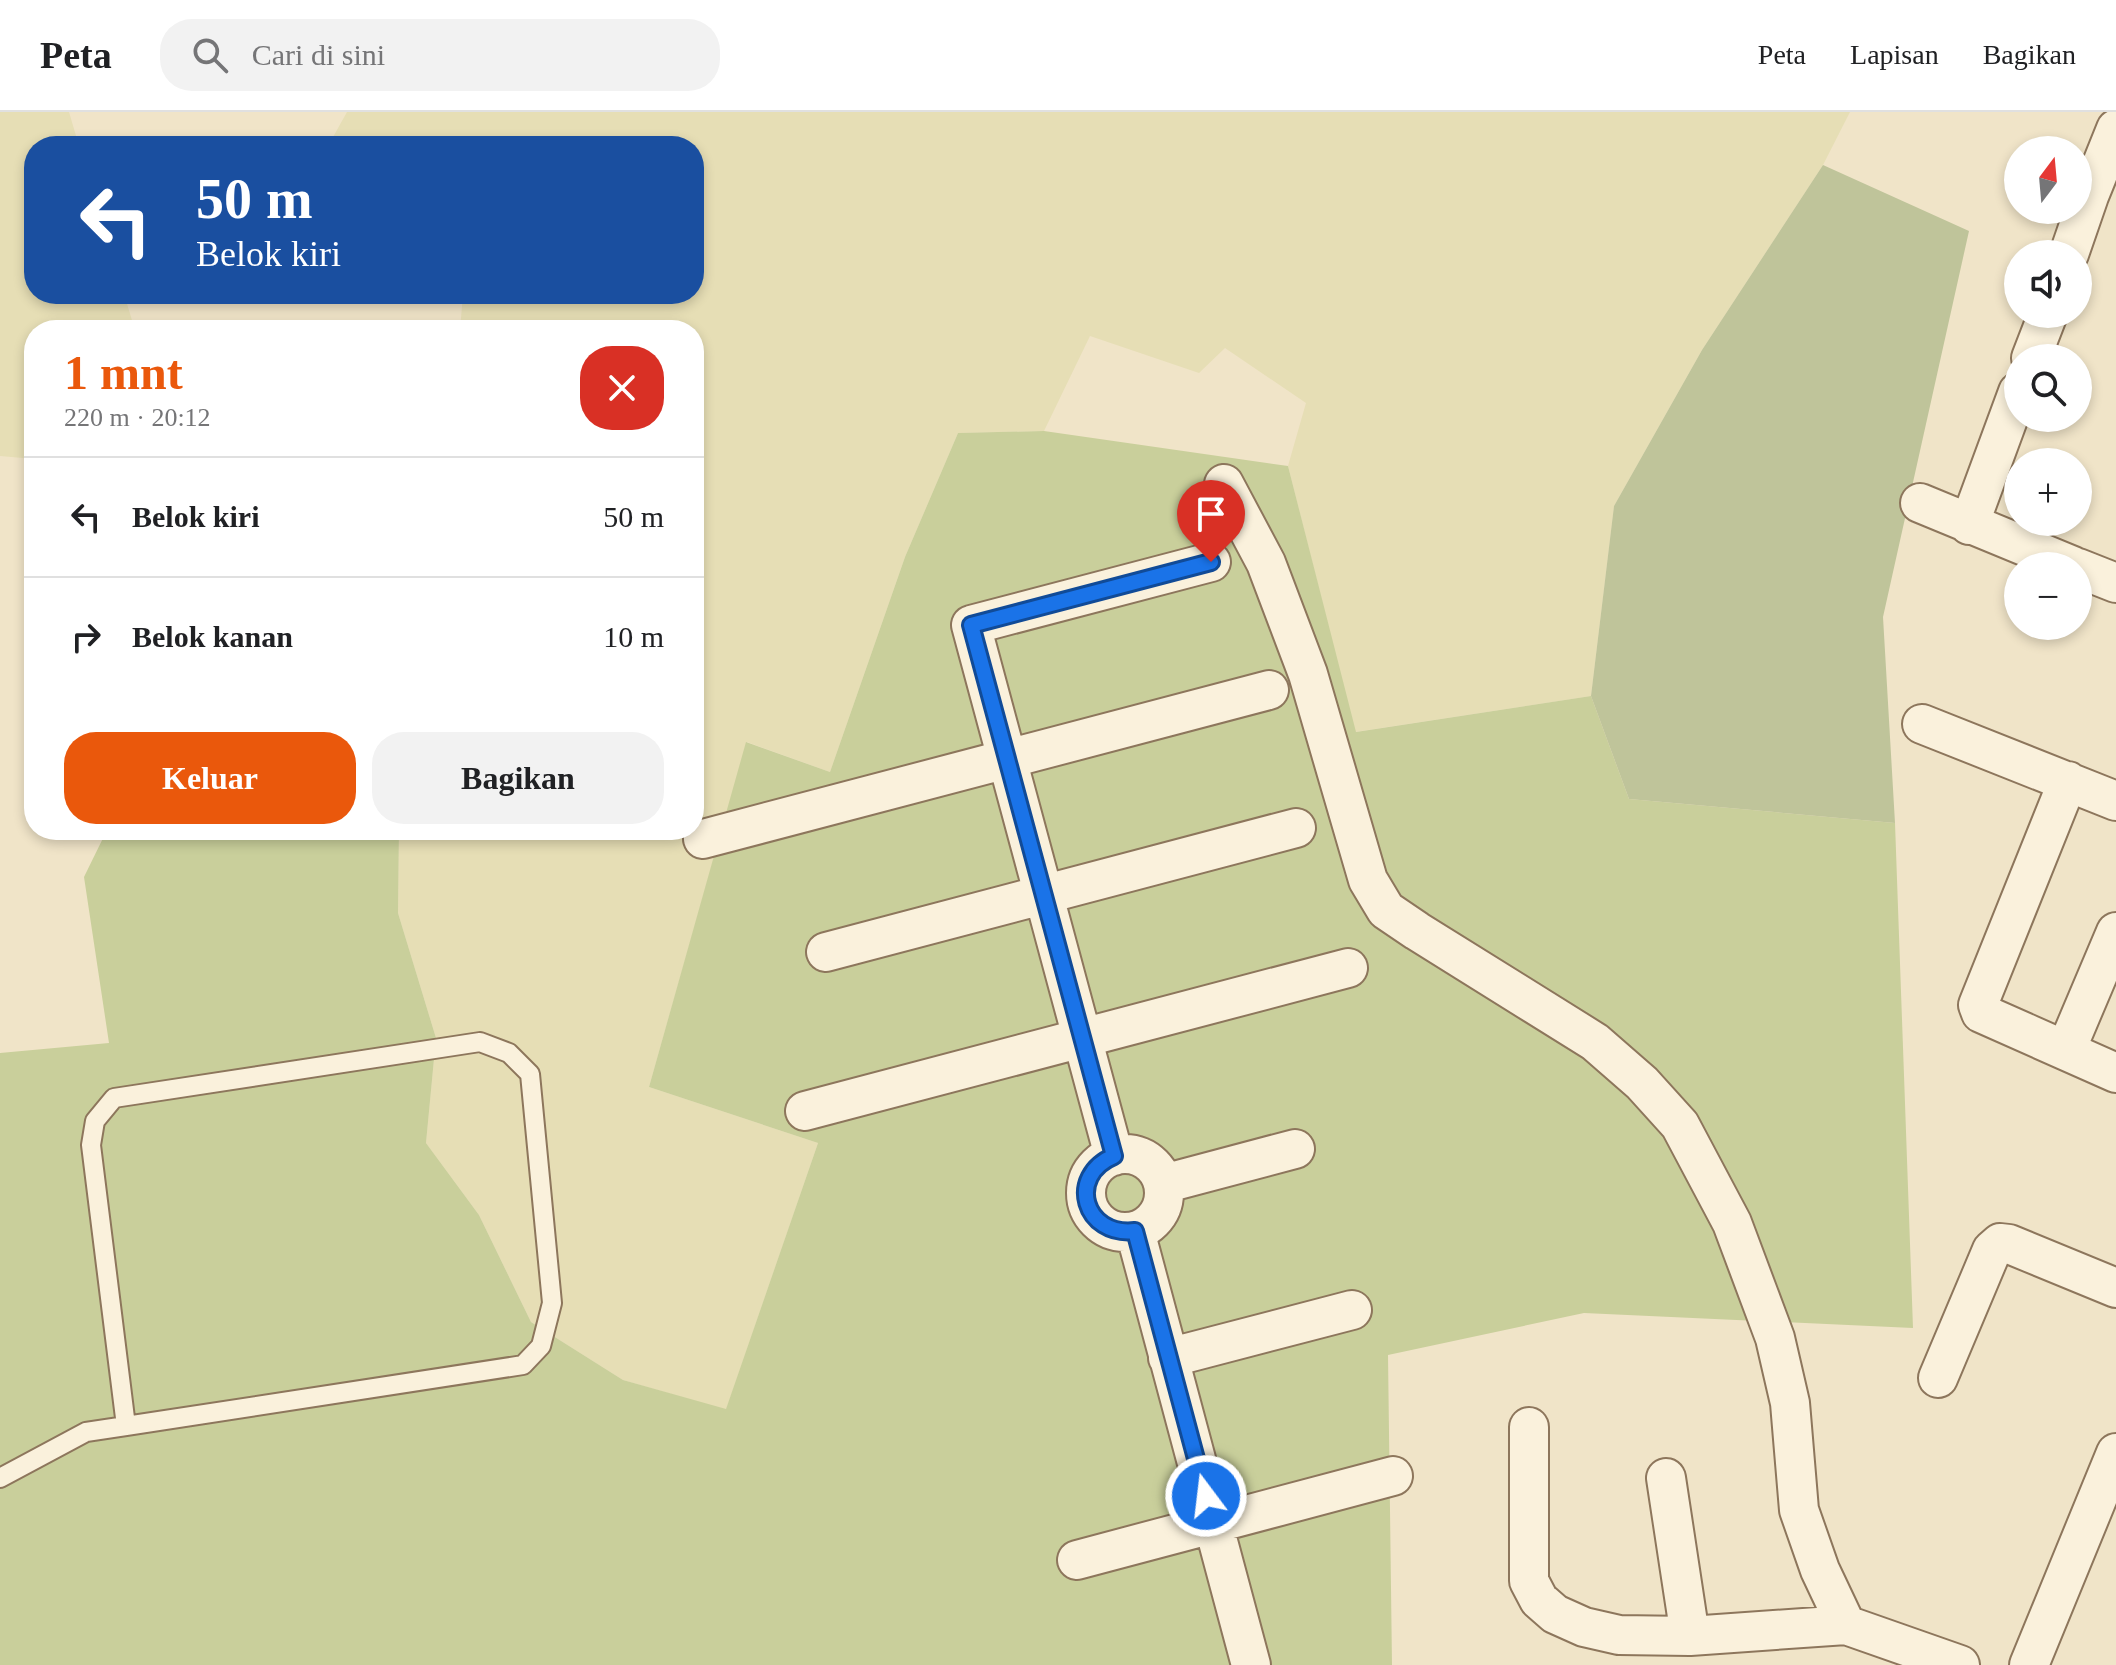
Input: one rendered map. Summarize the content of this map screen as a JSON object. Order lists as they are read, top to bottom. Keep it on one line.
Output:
{"north":"top","page":{"header":"Peta","search":"Cari di sini","nav":["Peta","Lapisan","Bagikan"],"map_buttons":["+","−"],"turn":["50 m","Belok kiri"],"heading":["1 mnt","220 m · 20:12"],"list":[{"name":"Belok kiri","value":"50 m"},{"name":"Belok kanan","value":"10 m"}],"buttons":["Keluar","Bagikan"]}}
